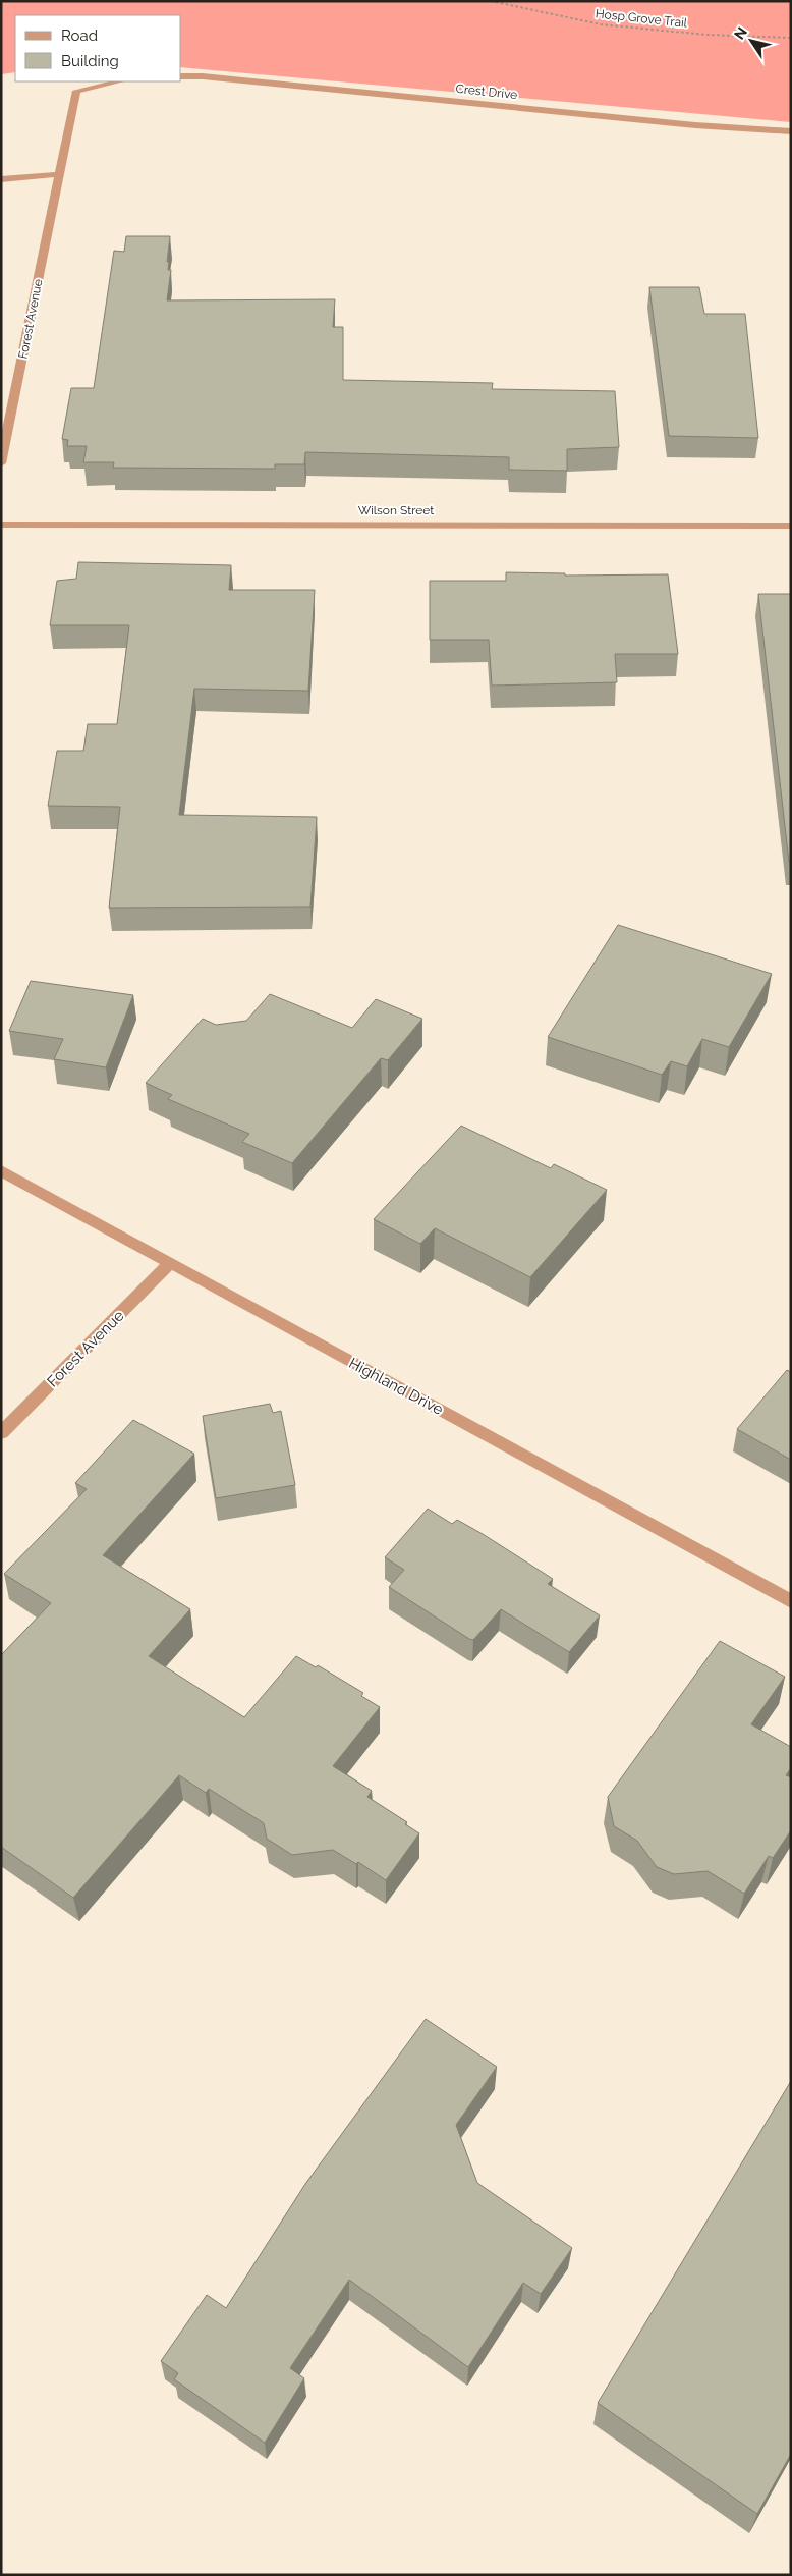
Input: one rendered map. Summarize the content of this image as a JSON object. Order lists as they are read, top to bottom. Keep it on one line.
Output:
{"streets":{"street":["Crest Drive","Forest Avenue","Wilson Street","Highland Drive"],"path":["Hosp Grove Trail"]},"crossings":[["Forest Avenue","Highland Drive"]],"legend":["Road","Building"],"north":"top left"}
